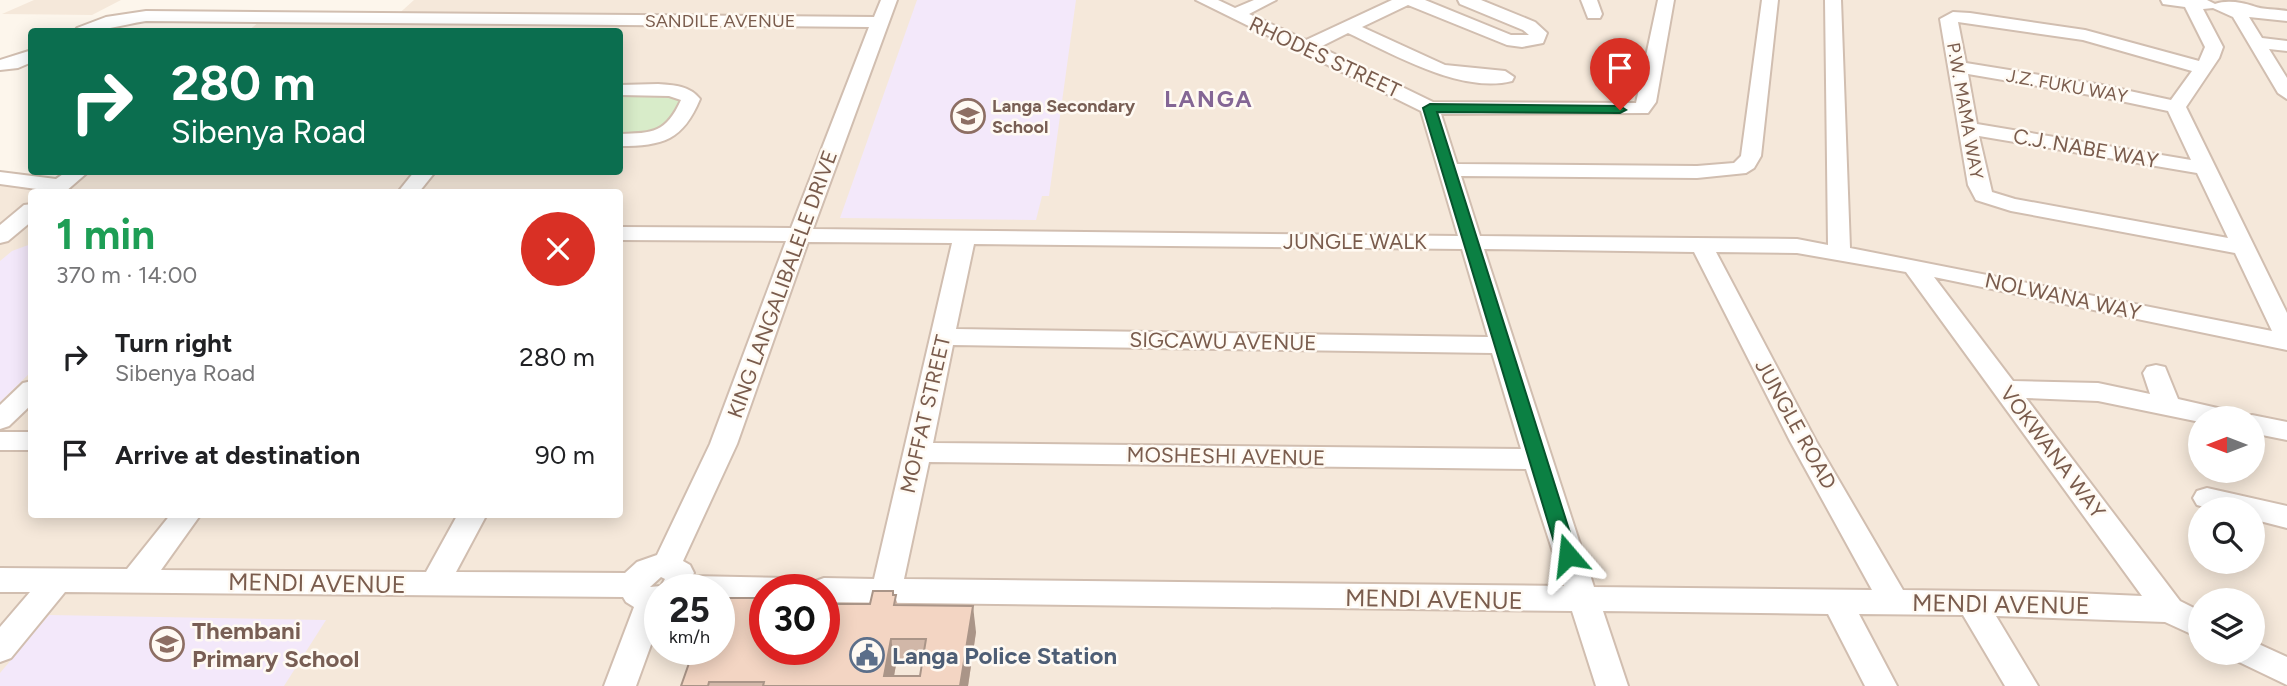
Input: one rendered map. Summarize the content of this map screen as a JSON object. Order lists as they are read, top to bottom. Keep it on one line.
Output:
{"streets":{"street":["SANDILE AVENUE","RHODES STREET","J.Z. FUKU WAY","P.W. MAMA WAY","C.J. NABE WAY","JUNGLE WALK","KING LANGALIBALELE DRIVE","NOLWANA WAY","SIGCAWU AVENUE","MOFFAT STREET","JUNGLE ROAD","VOKWANA WAY","MOSHESHI AVENUE","MENDI AVENUE"]},"crossings":[["SANDILE AVENUE","KING LANGALIBALELE DRIVE"],["J.Z. FUKU WAY","P.W. MAMA WAY"],["J.Z. FUKU WAY","NOLWANA WAY"],["P.W. MAMA WAY","C.J. NABE WAY"],["P.W. MAMA WAY","NOLWANA WAY"],["C.J. NABE WAY","NOLWANA WAY"],["JUNGLE WALK","KING LANGALIBALELE DRIVE"],["JUNGLE WALK","NOLWANA WAY"],["JUNGLE WALK","MOFFAT STREET"],["JUNGLE WALK","JUNGLE ROAD"],["NOLWANA WAY","VOKWANA WAY"],["SIGCAWU AVENUE","MOFFAT STREET"],["MOFFAT STREET","MOSHESHI AVENUE"],["MOFFAT STREET","MENDI AVENUE"],["JUNGLE ROAD","MENDI AVENUE"],["VOKWANA WAY","MENDI AVENUE"]],"districts":["LANGA"],"places":{"school or university":["Langa Secondary School","Thembani Primary School"],"public building":["Langa Police Station"]},"north":"left","page":{"turn":["280 m","Sibenya Road"],"heading":["1 min","370 m · 14:00"],"list":[{"name":"Turn right","note":"Sibenya Road","value":"280 m"},{"name":"Arrive at destination","value":"90 m"}],"speed":"25 km/h","limit":"30"}}
